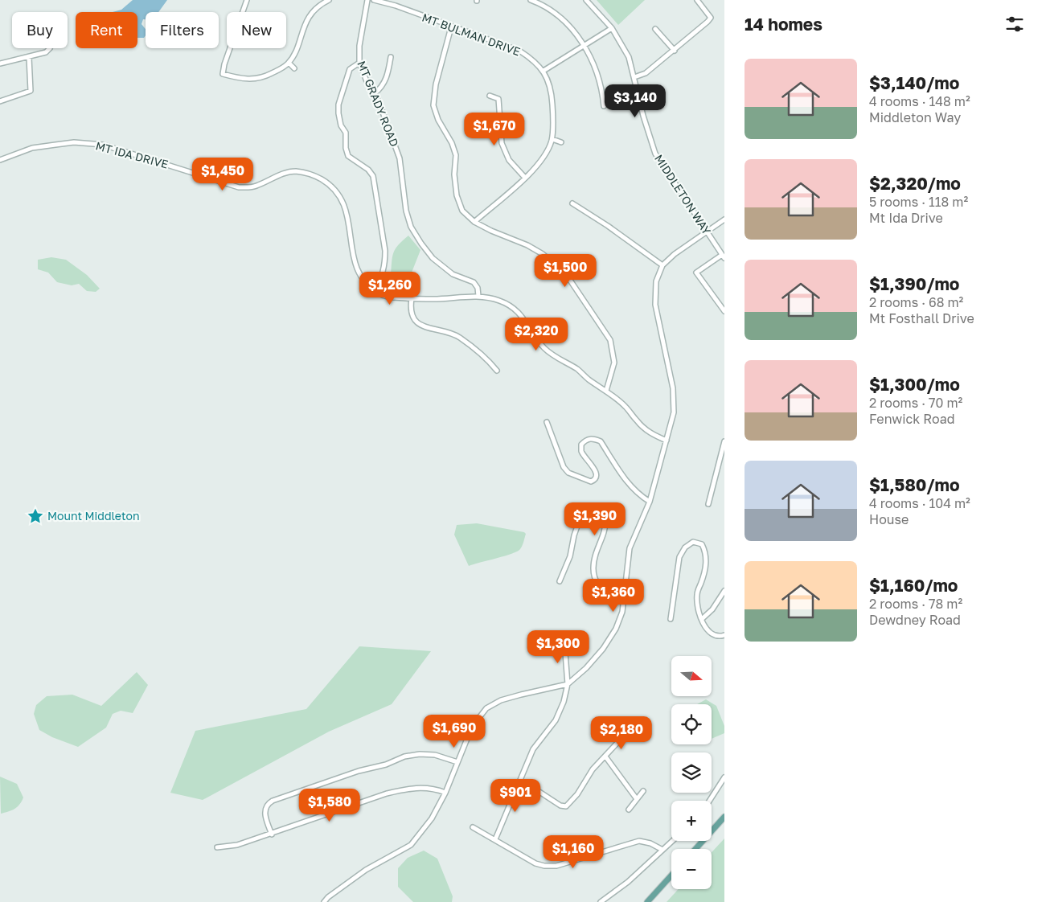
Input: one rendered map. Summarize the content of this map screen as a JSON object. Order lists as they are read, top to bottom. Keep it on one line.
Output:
{"streets":{"street":["MT BULMAN DRIVE","MT GRADY ROAD","MT IDA DRIVE","MIDDLETON WAY"]},"crossings":[["MT GRADY ROAD","MT IDA DRIVE"]],"places":{"place":["Mount Middleton"]},"north":"right","page":{"heading":"14 homes","chip":["Buy","Rent","Filters","New"],"list":[{"name":"$3,140/mo","note":"4 rooms · 148 m² · Middleton Way"},{"name":"$2,320/mo","note":"5 rooms · 118 m² · Mt Ida Drive"},{"name":"$1,390/mo","note":"2 rooms · 68 m² · Mt Fosthall Drive"},{"name":"$1,300/mo","note":"2 rooms · 70 m² · Fenwick Road"},{"name":"$1,580/mo","note":"4 rooms · 104 m² · House"},{"name":"$1,160/mo","note":"2 rooms · 78 m² · Dewdney Road"}],"price":["$3,140","$1,670","$1,450","$1,500","$1,260","$2,320","$1,390","$1,360","$1,300","$1,690","$2,180","$901","$1,580","$1,160"],"map_buttons":["+","−"]}}
